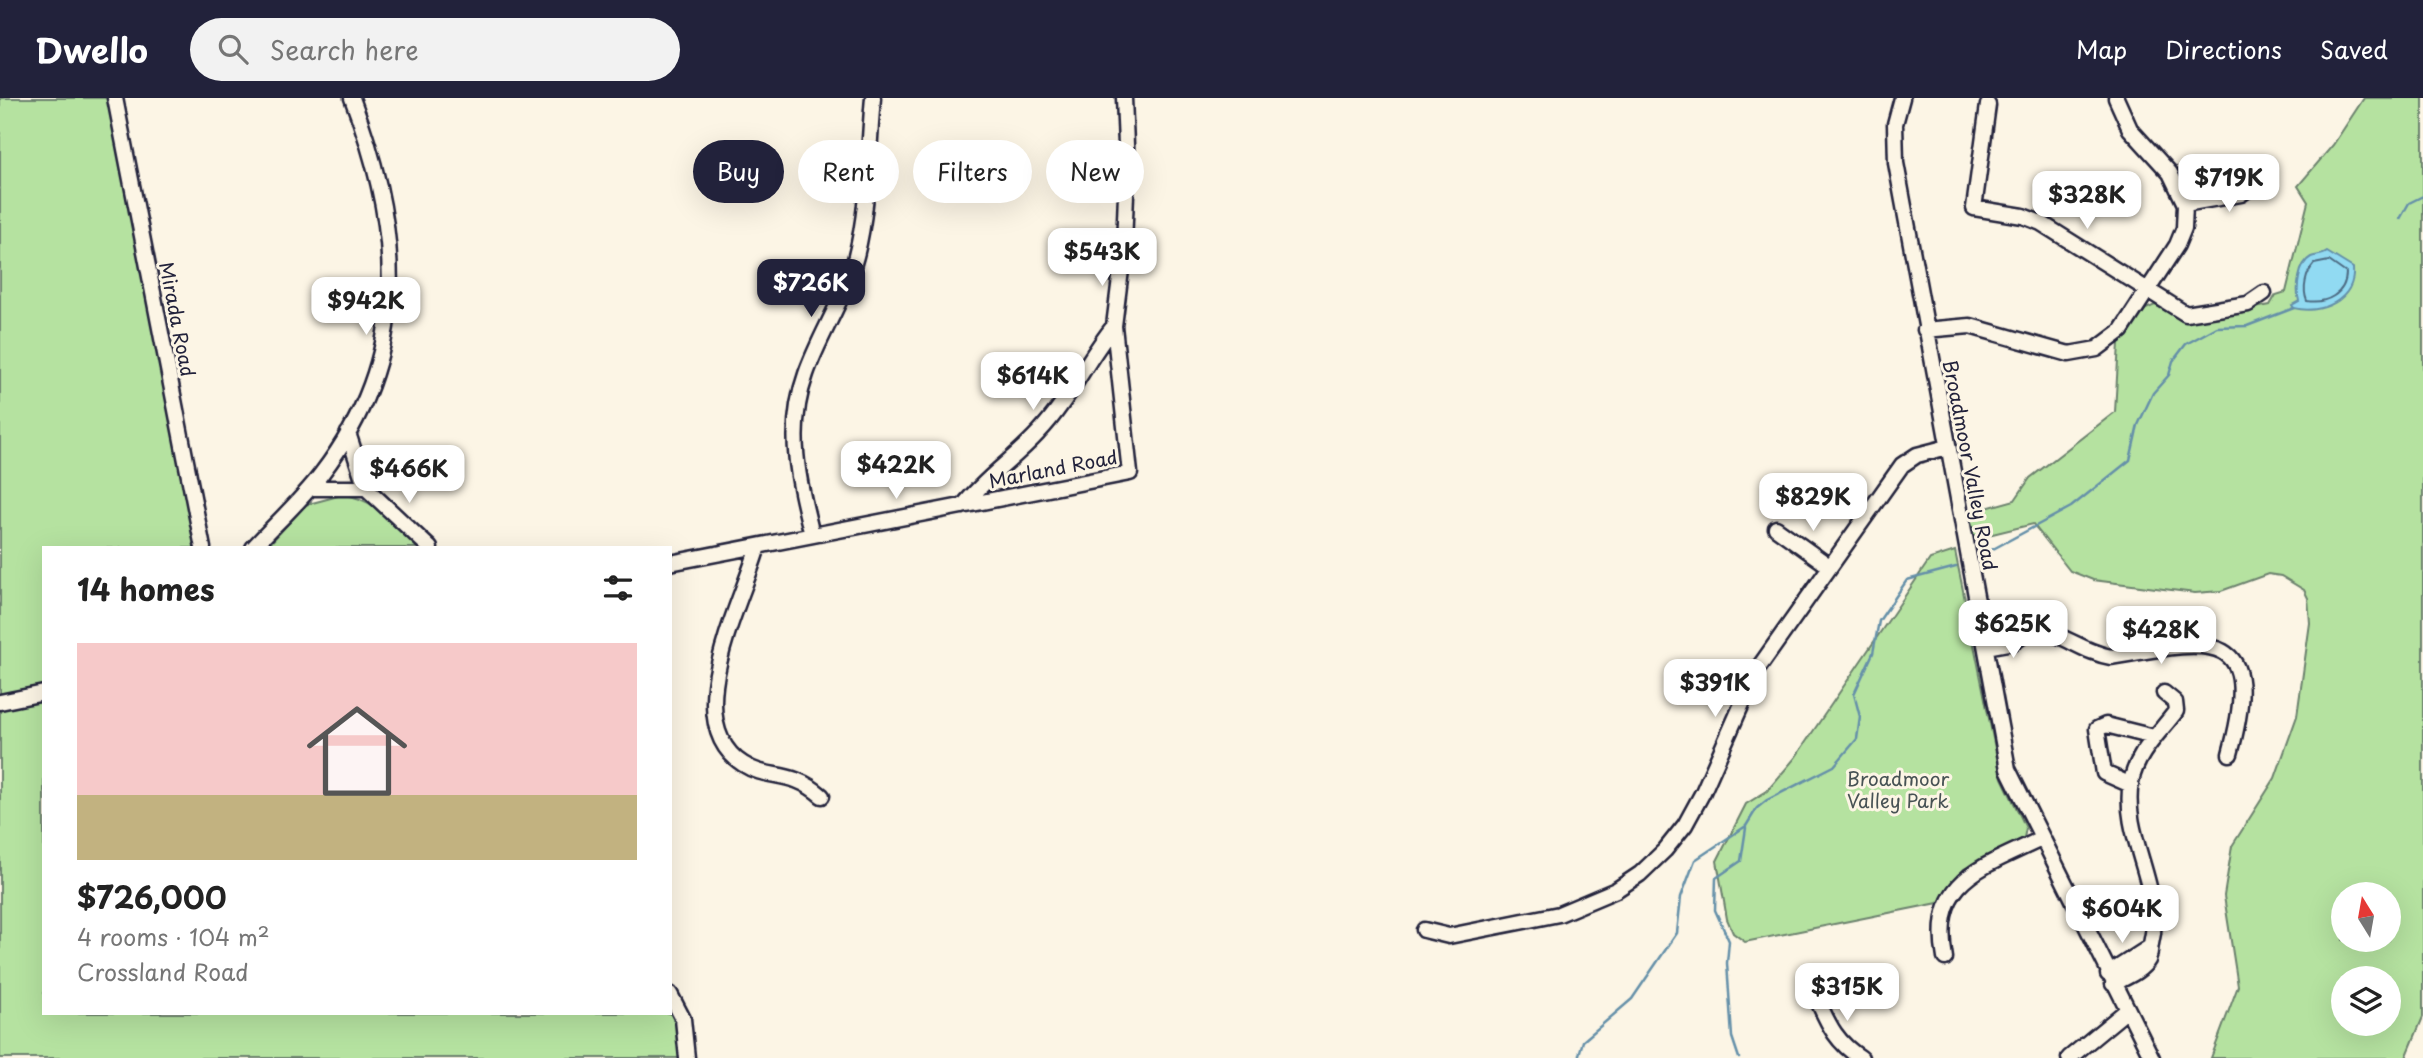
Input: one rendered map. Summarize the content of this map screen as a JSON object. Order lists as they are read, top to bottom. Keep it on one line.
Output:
{"streets":{"street":["Mirada Road","Broadmoor Valley Road","Marland Road"]},"parks":["Broadmoor Valley Park"],"north":"top","page":{"header":"Dwello","search":"Search here","nav":["Map","Directions","Saved"],"chip":["Buy","Rent","Filters","New"],"price":["$719K","$328K","$543K","$726K","$942K","$614K","$422K","$466K","$829K","$625K","$428K","$391K","$604K","$315K"],"heading":"14 homes","list":[{"name":"$726,000","note":"4 rooms · 104 m² · Crossland Road"}]}}
